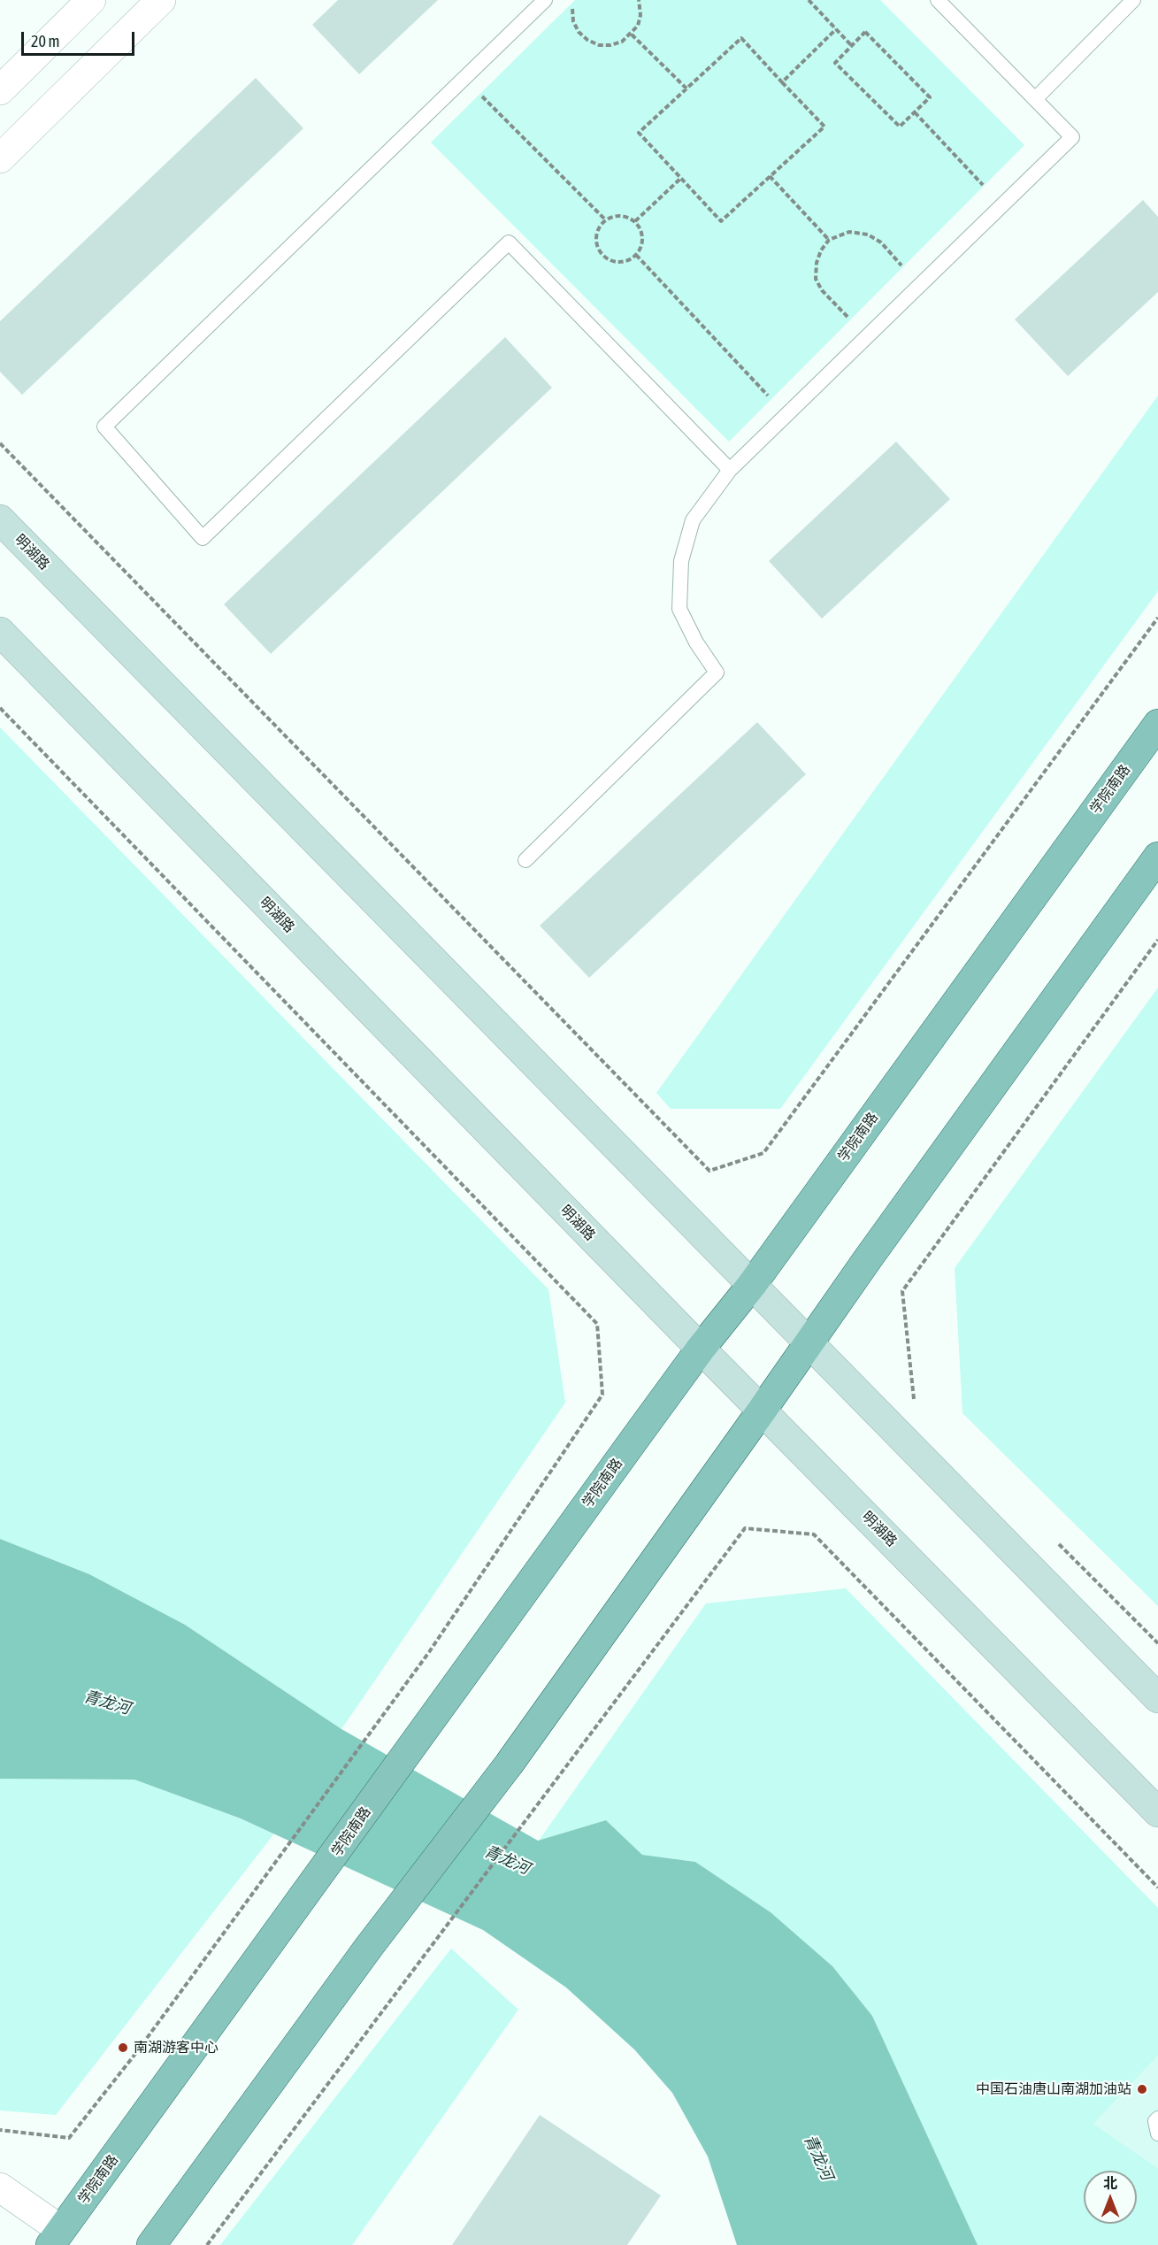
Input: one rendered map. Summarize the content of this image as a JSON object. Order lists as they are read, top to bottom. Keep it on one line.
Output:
{"streets":{"main road":["明湖路","学院南路"]},"crossings":[["明湖路","学院南路"]],"water":["青龙河"],"places":["南湖游客中心","中国石油唐山南湖加油站"],"scale_bar":"20 m","north":"top"}
